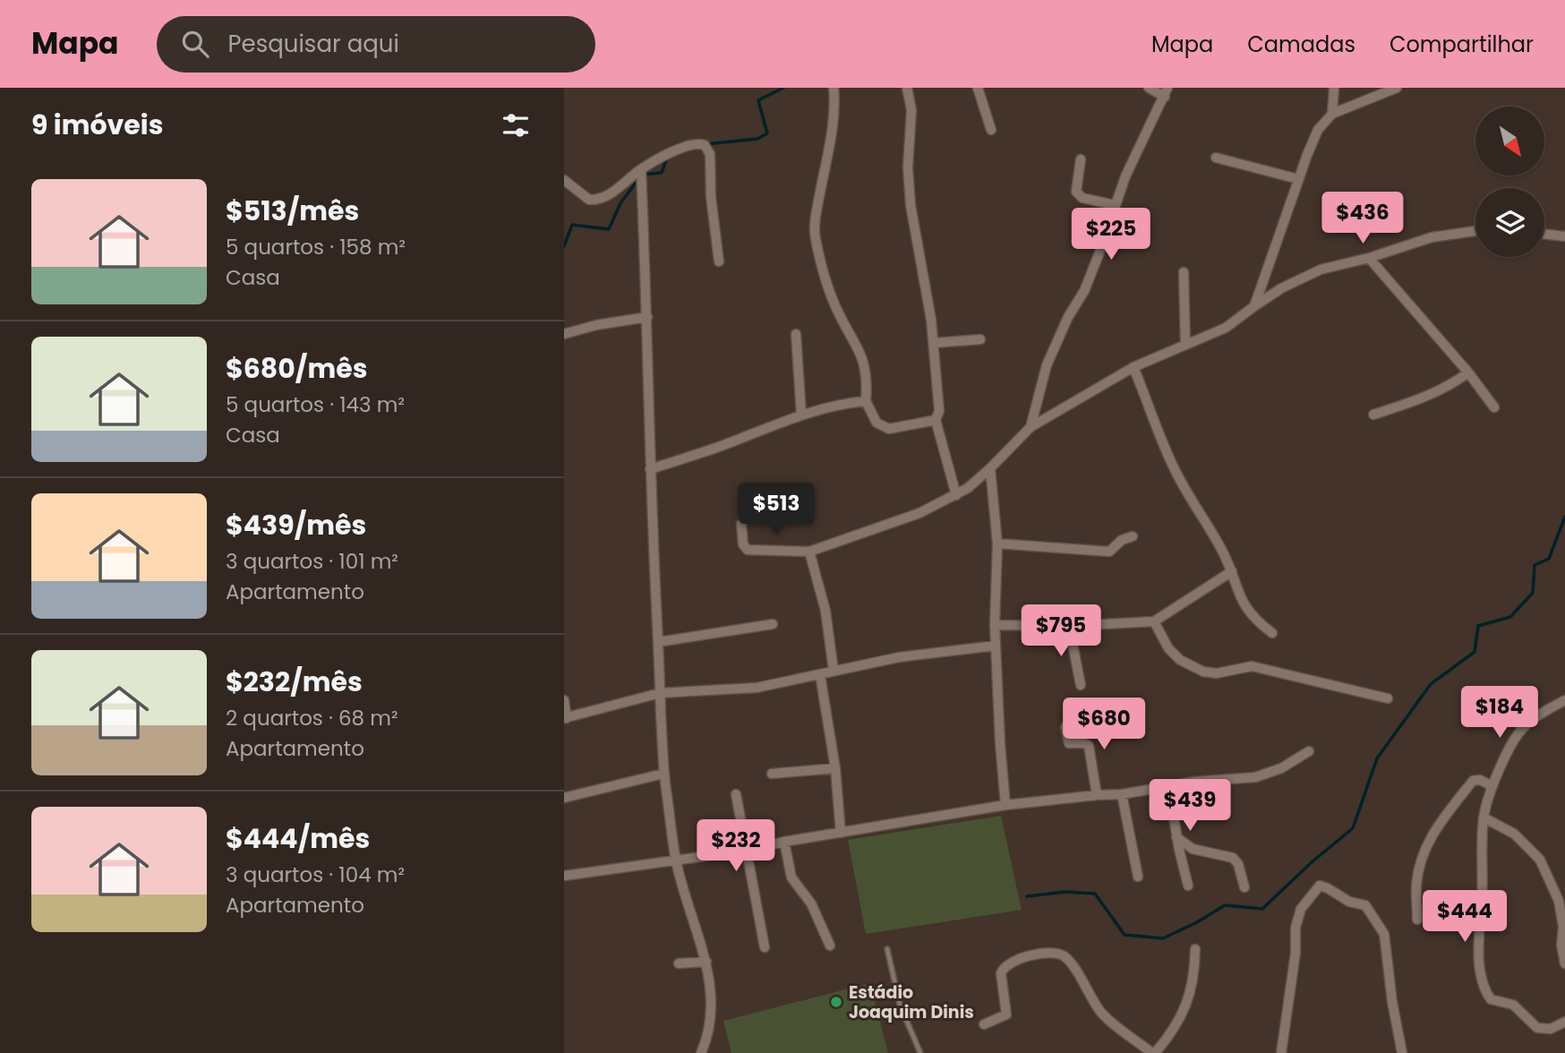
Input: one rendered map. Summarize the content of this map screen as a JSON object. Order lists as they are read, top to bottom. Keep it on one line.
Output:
{"places":["Estádio Joaquim Dinis"],"north":"bottom right","page":{"header":"Mapa","search":"Pesquisar aqui","nav":["Mapa","Camadas","Compartilhar"],"heading":"9 imóveis","list":[{"name":"$513/mês","note":"5 quartos · 158 m² · Casa"},{"name":"$680/mês","note":"5 quartos · 143 m² · Casa"},{"name":"$439/mês","note":"3 quartos · 101 m² · Apartamento"},{"name":"$232/mês","note":"2 quartos · 68 m² · Apartamento"},{"name":"$444/mês","note":"3 quartos · 104 m² · Apartamento"}],"price":["$436","$225","$513","$795","$184","$680","$439","$232","$444"]}}
